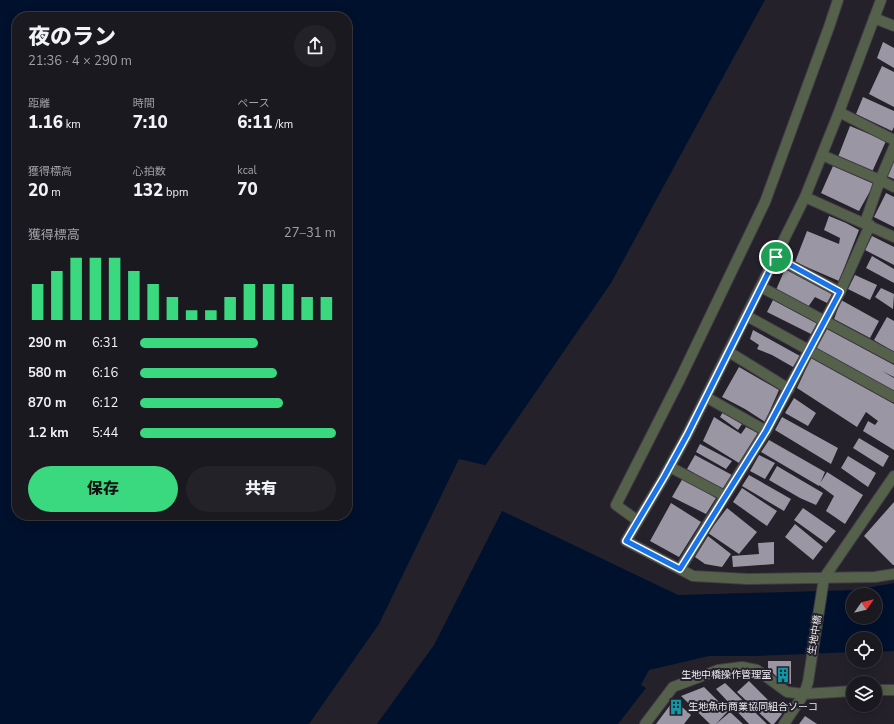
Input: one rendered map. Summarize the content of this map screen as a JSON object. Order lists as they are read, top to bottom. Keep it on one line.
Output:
{"streets":{"street":["生地中橋"]},"places":{"building":["生地中橋操作管理室","生地魚市商業協同組合ソーコ"]},"north":"top right","page":{"heading":["夜のラン","21:36 · 4 × 290 m"],"stats":[["距離","1.16 km"],["時間","7:10"],["ペース","6:11 /km"],["獲得標高","20 m"],["心拍数","132 bpm"],["kcal","70"]],"chart":["獲得標高","27–31 m"],"list":[{"name":"290 m","note":"6:31"},{"name":"580 m","note":"6:16"},{"name":"870 m","note":"6:12"},{"name":"1.2 km","note":"5:44"}],"buttons":["保存","共有"]}}
